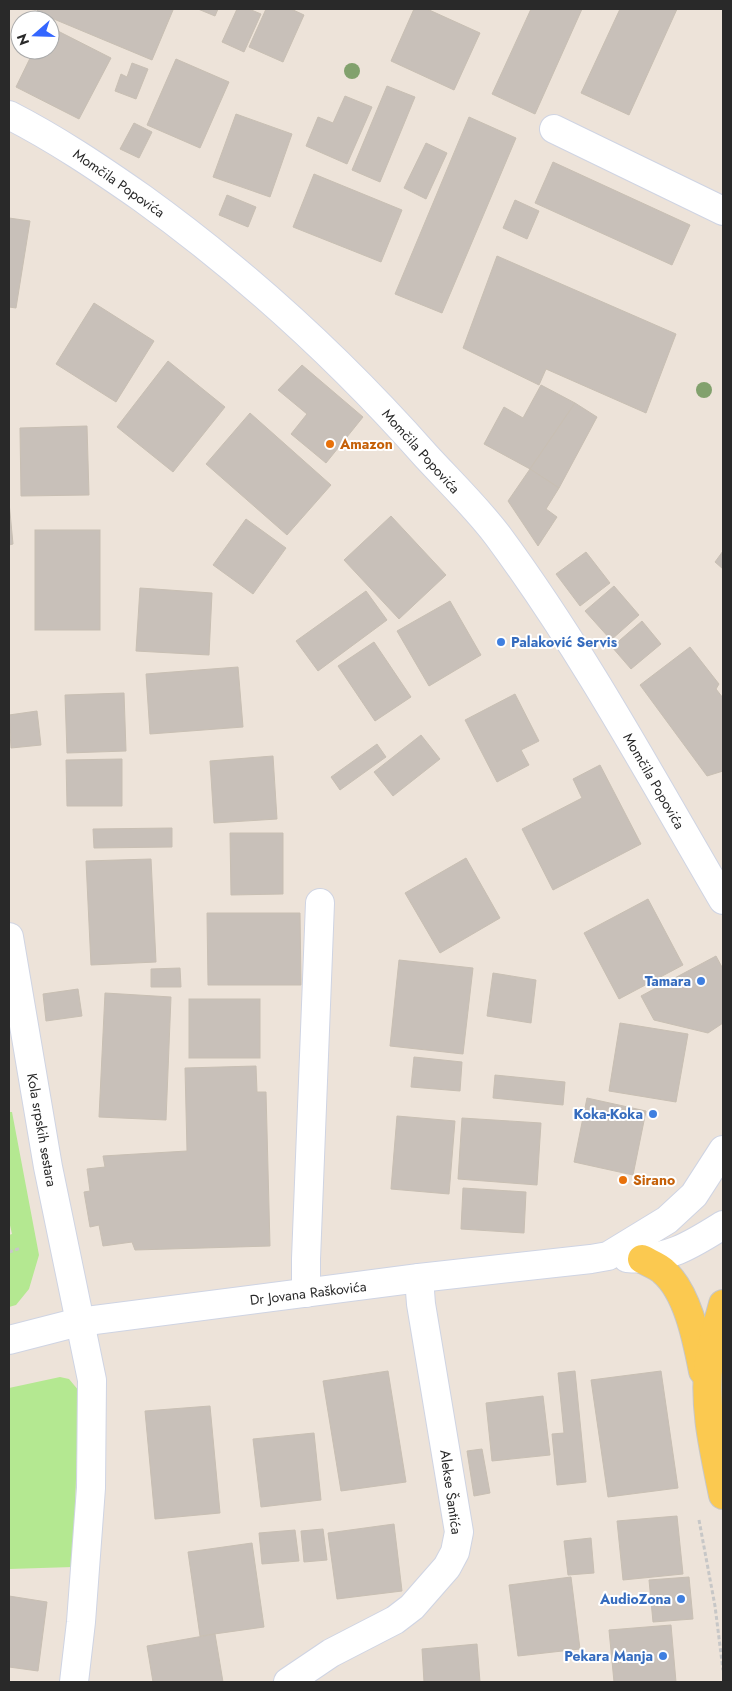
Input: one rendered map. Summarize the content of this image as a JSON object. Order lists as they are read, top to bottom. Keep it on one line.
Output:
{"streets":{"street":["Momčila Popovića","Kola srpskih sestara","Dr Jovana Raškovića","Alekse Šantića"]},"crossings":[["Kola srpskih sestara","Dr Jovana Raškovića"],["Dr Jovana Raškovića","Alekse Šantića"]],"places":["Amazon","Palaković Servis","Tamara","Koka-Koka","Sirano","AudioZona","Pekara Manja"],"north":"left"}
